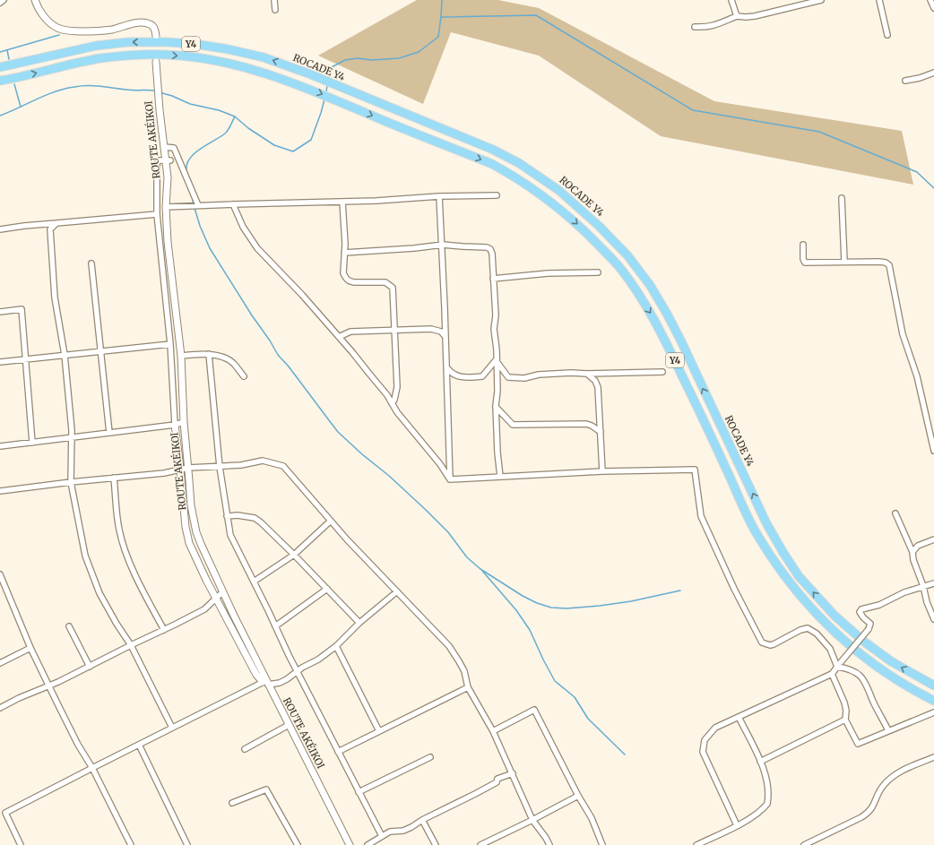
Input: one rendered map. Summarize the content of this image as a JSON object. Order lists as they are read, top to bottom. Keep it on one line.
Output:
{"streets":{"highway":["Y4","ROCADE Y4"],"street":["ROUTE AKÉIKOI"]}}
